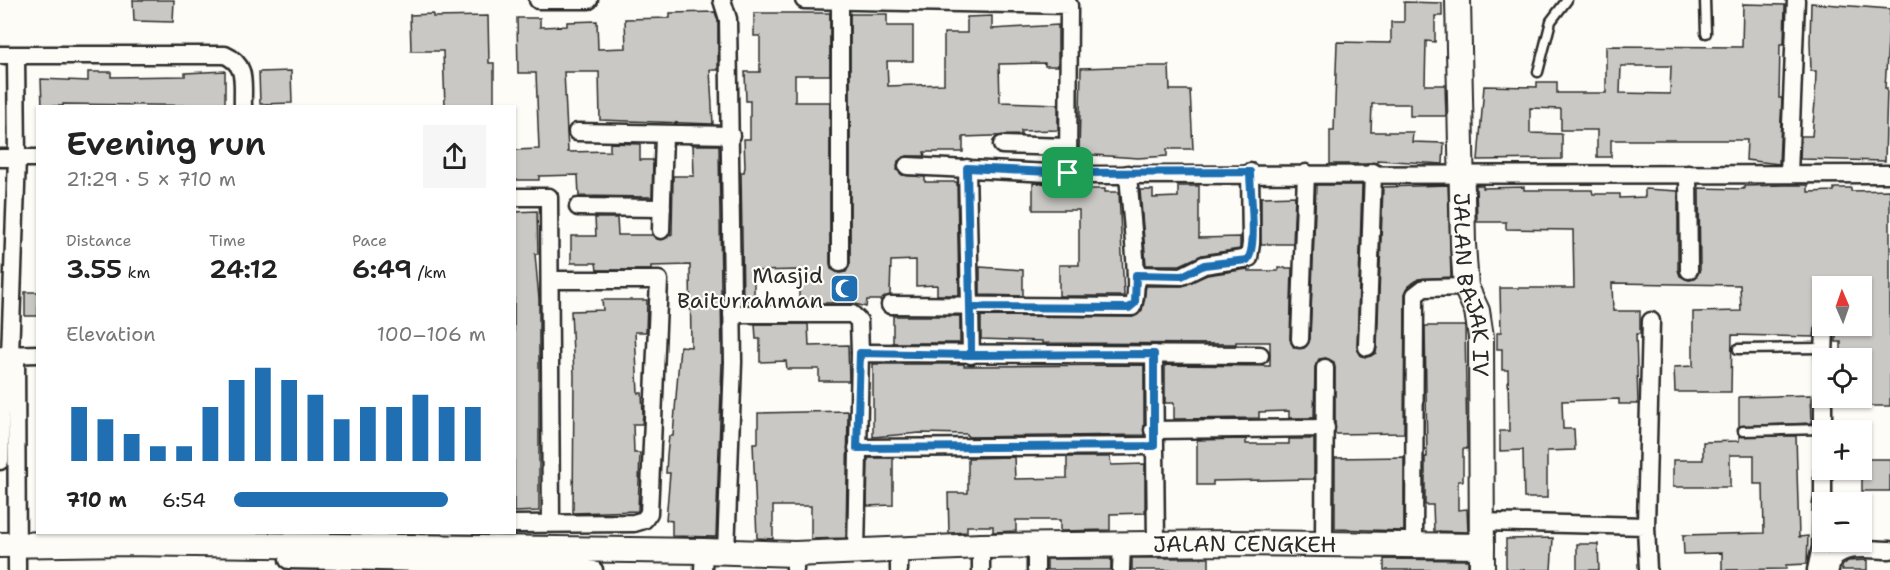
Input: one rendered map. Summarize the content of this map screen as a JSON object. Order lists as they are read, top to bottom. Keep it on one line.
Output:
{"streets":{"street":["JALAN BAJAK IV","JALAN CENGKEH"]},"crossings":[["JALAN BAJAK IV","JALAN CENGKEH"]],"places":{"mosque":["Masjid Baiturrahman"]},"north":"top","page":{"heading":["Evening run","21:29 · 5 × 710 m"],"stats":[["Distance","3.55 km"],["Time","24:12"],["Pace","6:49 /km"]],"map_buttons":["+","−"],"chart":["Elevation","100–106 m"],"list":[{"name":"710 m","note":"6:54"}]}}
